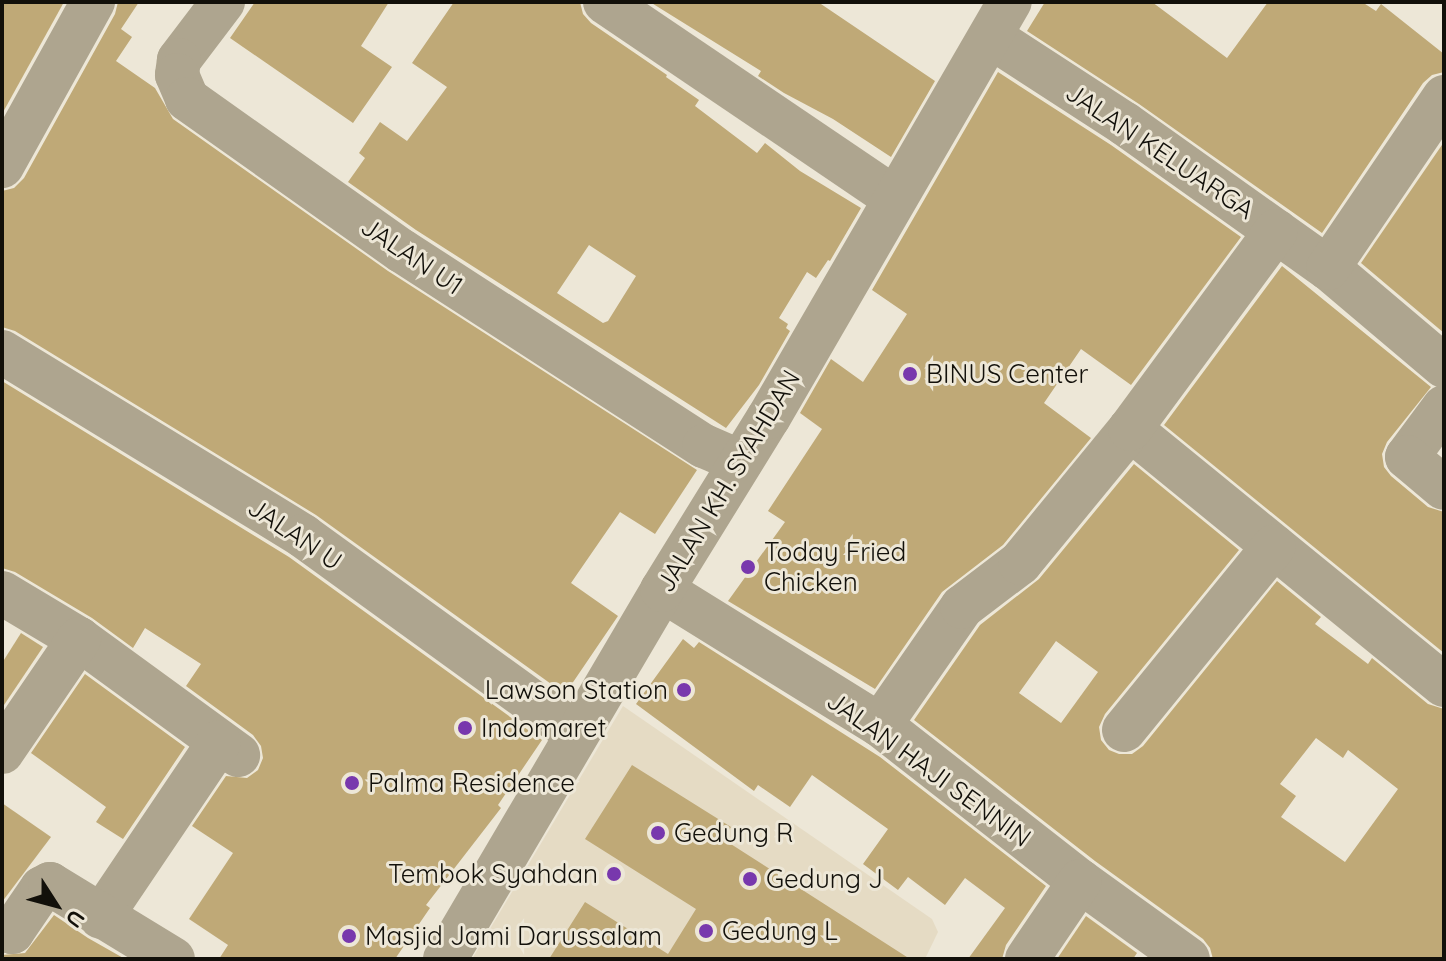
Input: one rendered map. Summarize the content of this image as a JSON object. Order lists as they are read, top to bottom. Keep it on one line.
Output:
{"streets":{"street":["JALAN KELUARGA","JALAN U1","JALAN KH. SYAHDAN","JALAN U","JALAN HAJI SENNIN"]},"crossings":[["JALAN KELUARGA","JALAN KH. SYAHDAN"],["JALAN U1","JALAN KH. SYAHDAN"],["JALAN KH. SYAHDAN","JALAN U"],["JALAN KH. SYAHDAN","JALAN HAJI SENNIN"]],"places":["BINUS Center","Today Fried Chicken","Lawson Station","Indomaret","Palma Residence","Gedung R","Tembok Syahdan","Gedung J","Gedung L","Masjid Jami Darussalam"],"north":"bottom right"}
